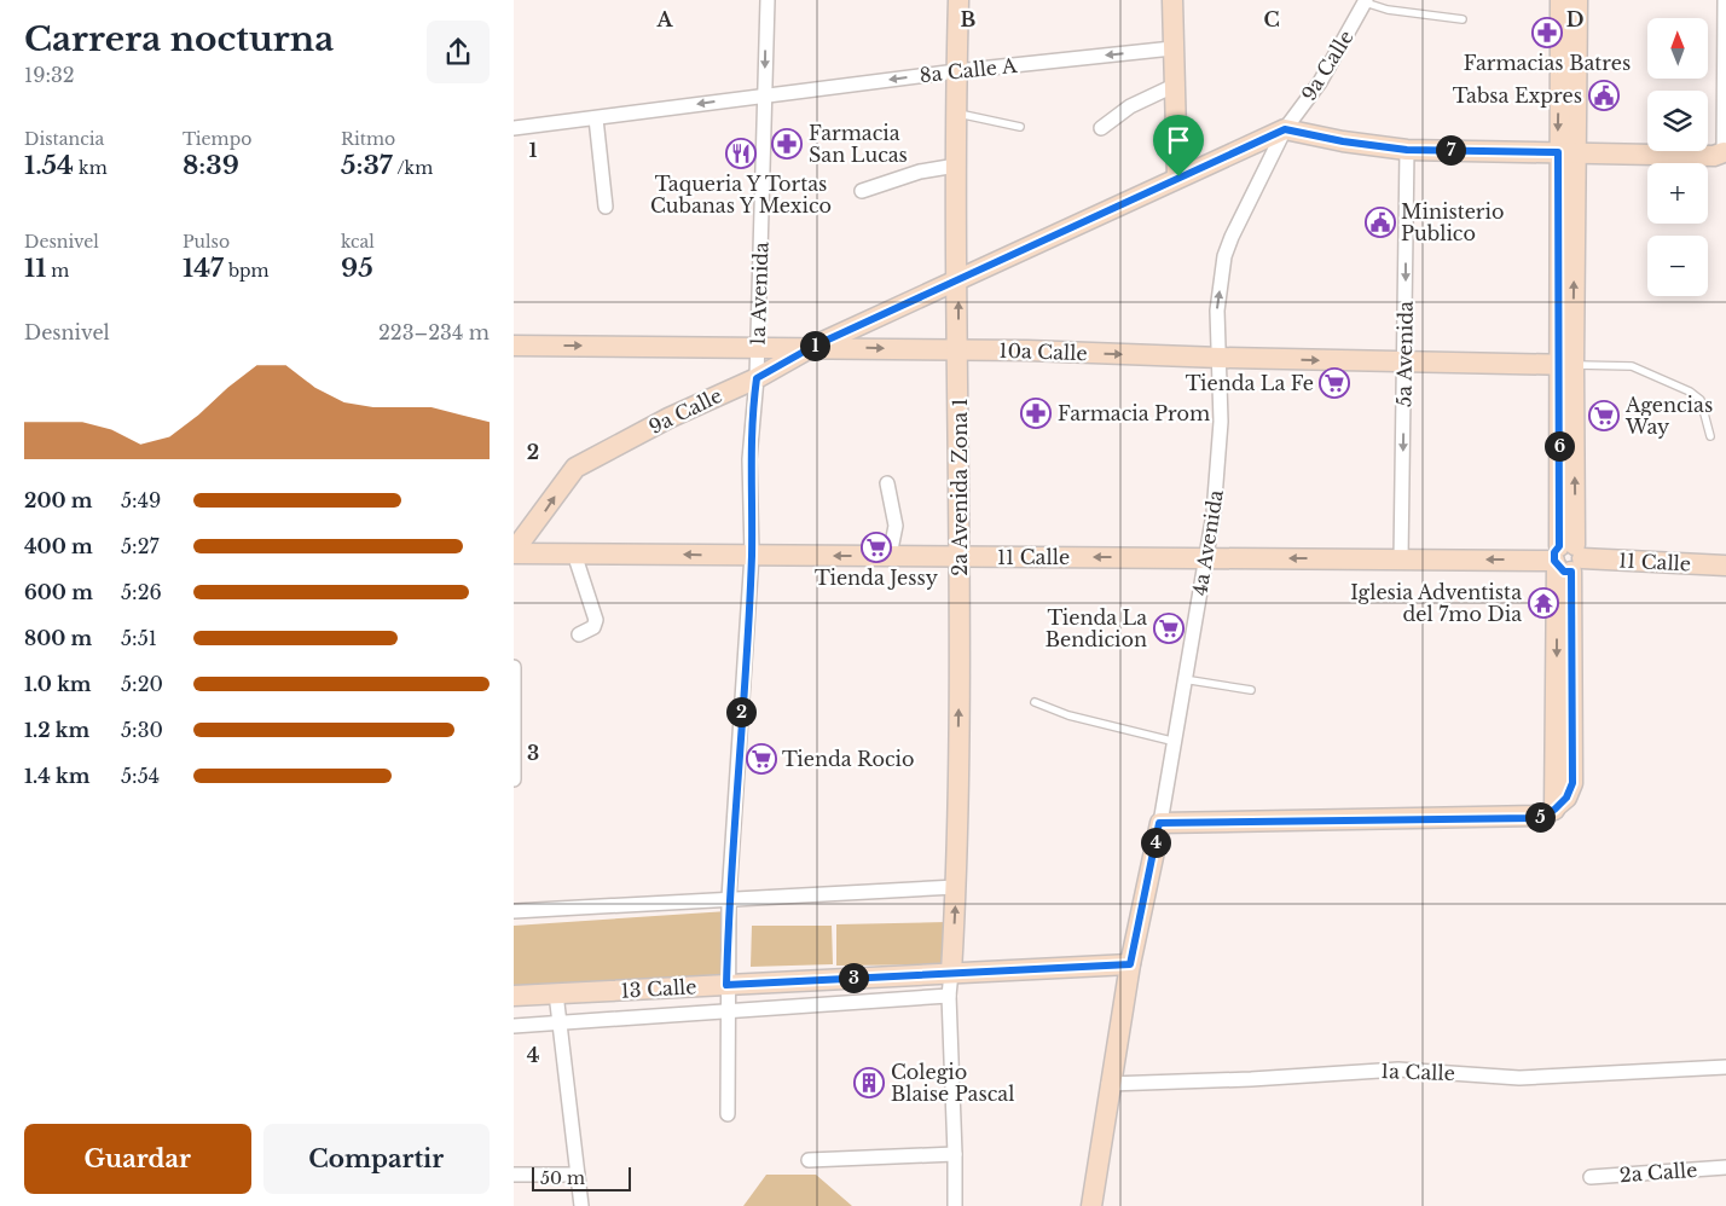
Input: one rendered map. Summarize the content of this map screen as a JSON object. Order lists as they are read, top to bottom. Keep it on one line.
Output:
{"streets":{"street":["9a Calle","8a Calle A","1a Avenida","10a Calle","5a Avenida","2a Avenida Zona 1","4a Avenida","11 Calle","13 Calle","1a Calle","2a Calle"]},"crossings":[["9a Calle","1a Avenida"],["9a Calle","10a Calle"],["9a Calle","2a Avenida Zona 1"],["9a Calle","4a Avenida"],["9a Calle","11 Calle"],["8a Calle A","1a Avenida"],["8a Calle A","2a Avenida Zona 1"],["1a Avenida","10a Calle"],["1a Avenida","11 Calle"],["1a Avenida","13 Calle"],["10a Calle","5a Avenida"],["10a Calle","2a Avenida Zona 1"],["10a Calle","4a Avenida"],["5a Avenida","11 Calle"],["2a Avenida Zona 1","11 Calle"],["2a Avenida Zona 1","13 Calle"],["4a Avenida","11 Calle"],["4a Avenida","13 Calle"],["4a Avenida","1a Calle"]],"one_way":["10a Calle","5a Avenida","2a Avenida Zona 1","11 Calle"],"places":{"pharmacy":["Farmacias Batres","Farmacia San Lucas","Farmacia Prom"],"public building":["Tabsa Expres","Ministerio Publico"],"restaurant":["Taqueria Y Tortas Cubanas Y Mexico"],"supermarket":["Tienda La Fe","Agencias Way","Tienda Jessy","Tienda La Bendicion","Tienda Rocio"],"temple":["Iglesia Adventista del 7mo Dia"],"building":["Colegio Blaise Pascal"]},"scale_bar":"50 m","north":"top","page":{"heading":["Carrera nocturna","19:32"],"map_buttons":["+","−"],"stats":[["Distancia","1.54 km"],["Tiempo","8:39"],["Ritmo","5:37 /km"],["Desnivel","11 m"],["Pulso","147 bpm"],["kcal","95"]],"pins":["7","1","6","2","5","4","3"],"chart":["Desnivel","223–234 m"],"list":[{"name":"200 m","note":"5:49"},{"name":"400 m","note":"5:27"},{"name":"600 m","note":"5:26"},{"name":"800 m","note":"5:51"},{"name":"1.0 km","note":"5:20"},{"name":"1.2 km","note":"5:30"},{"name":"1.4 km","note":"5:54"}],"buttons":["Guardar","Compartir"],"scale":"50 m"},"grid":{"columns":["A","B","C","D"],"rows":["1","2","3","4"]}}
